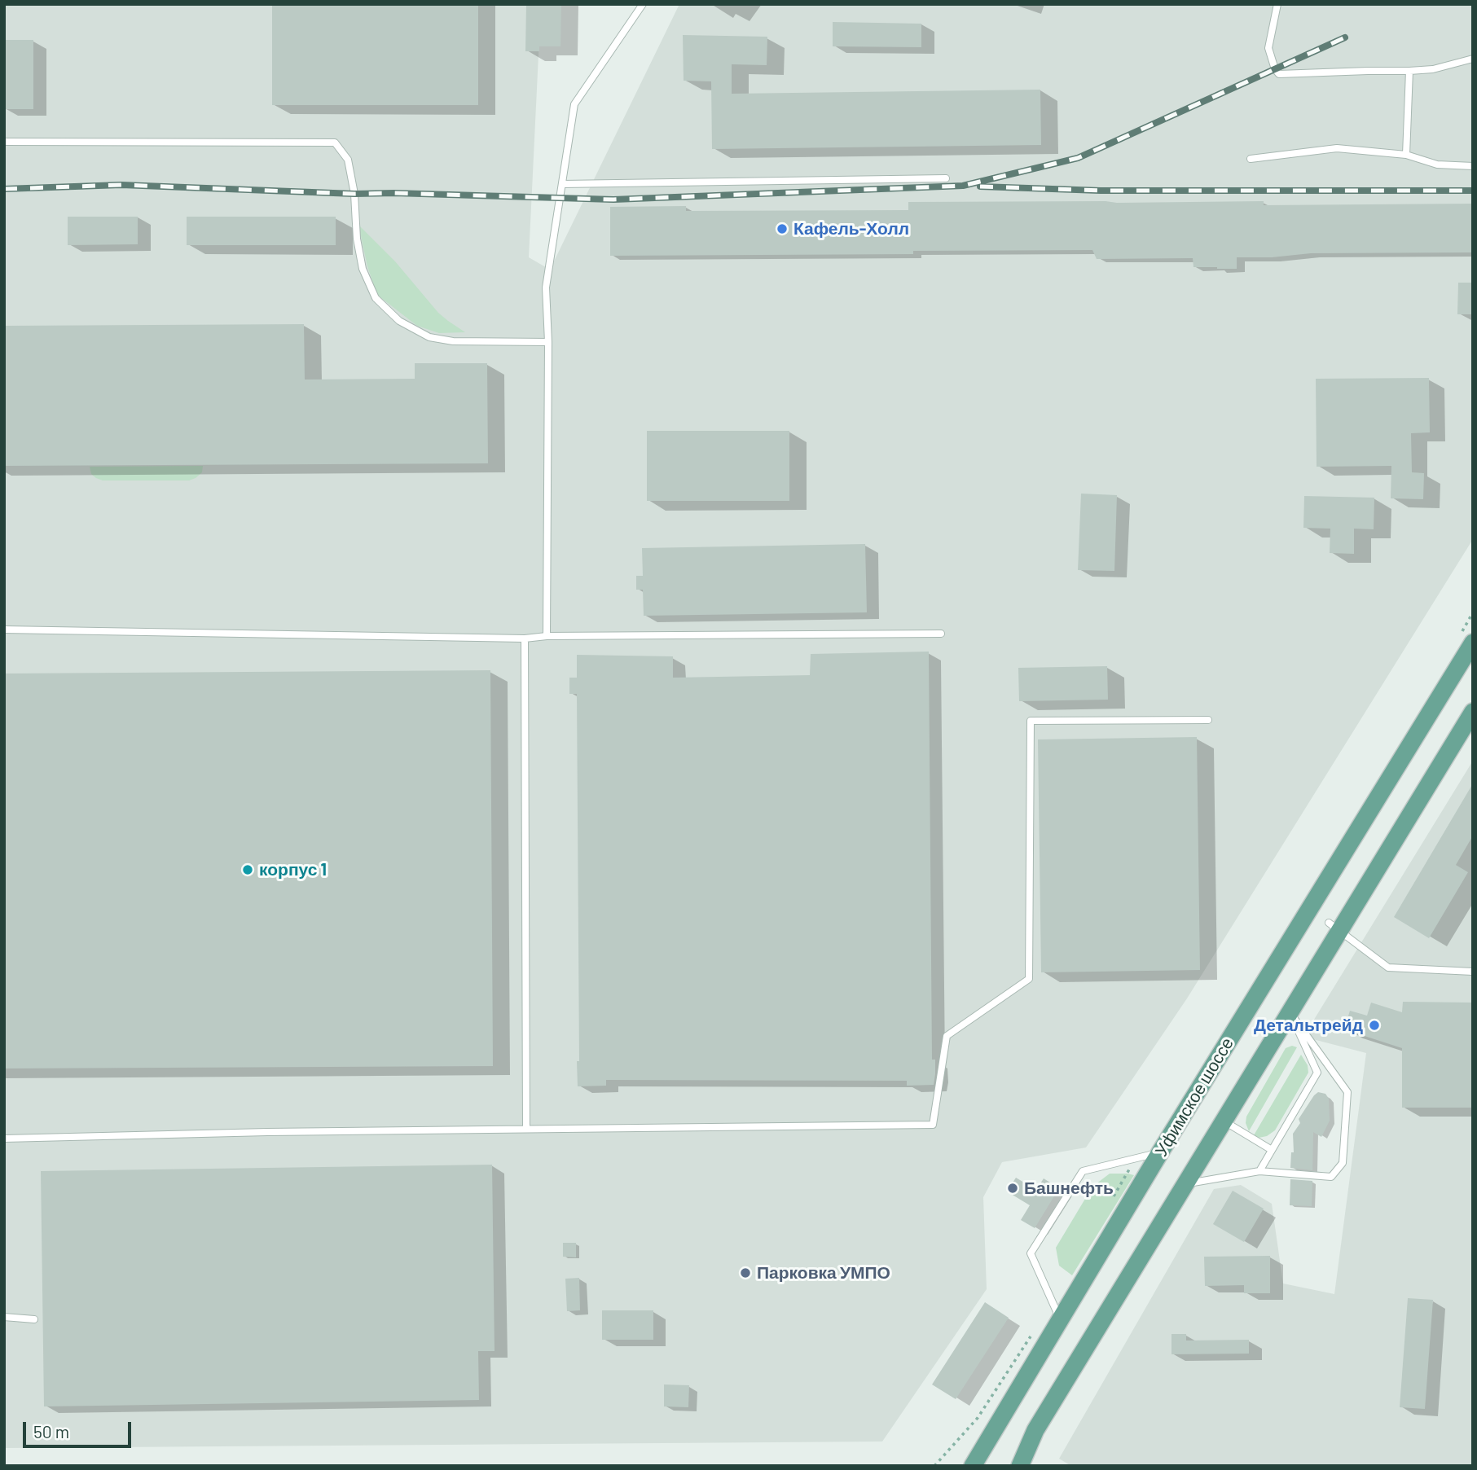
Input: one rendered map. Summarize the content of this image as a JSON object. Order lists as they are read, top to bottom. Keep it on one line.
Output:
{"streets":{"main road":["Уфимское шоссе"]},"places":["Кафель-Холл","корпус 1","Детальтрейд","Башнефть","Парковка УМПО"],"scale_bar":"50 m"}
